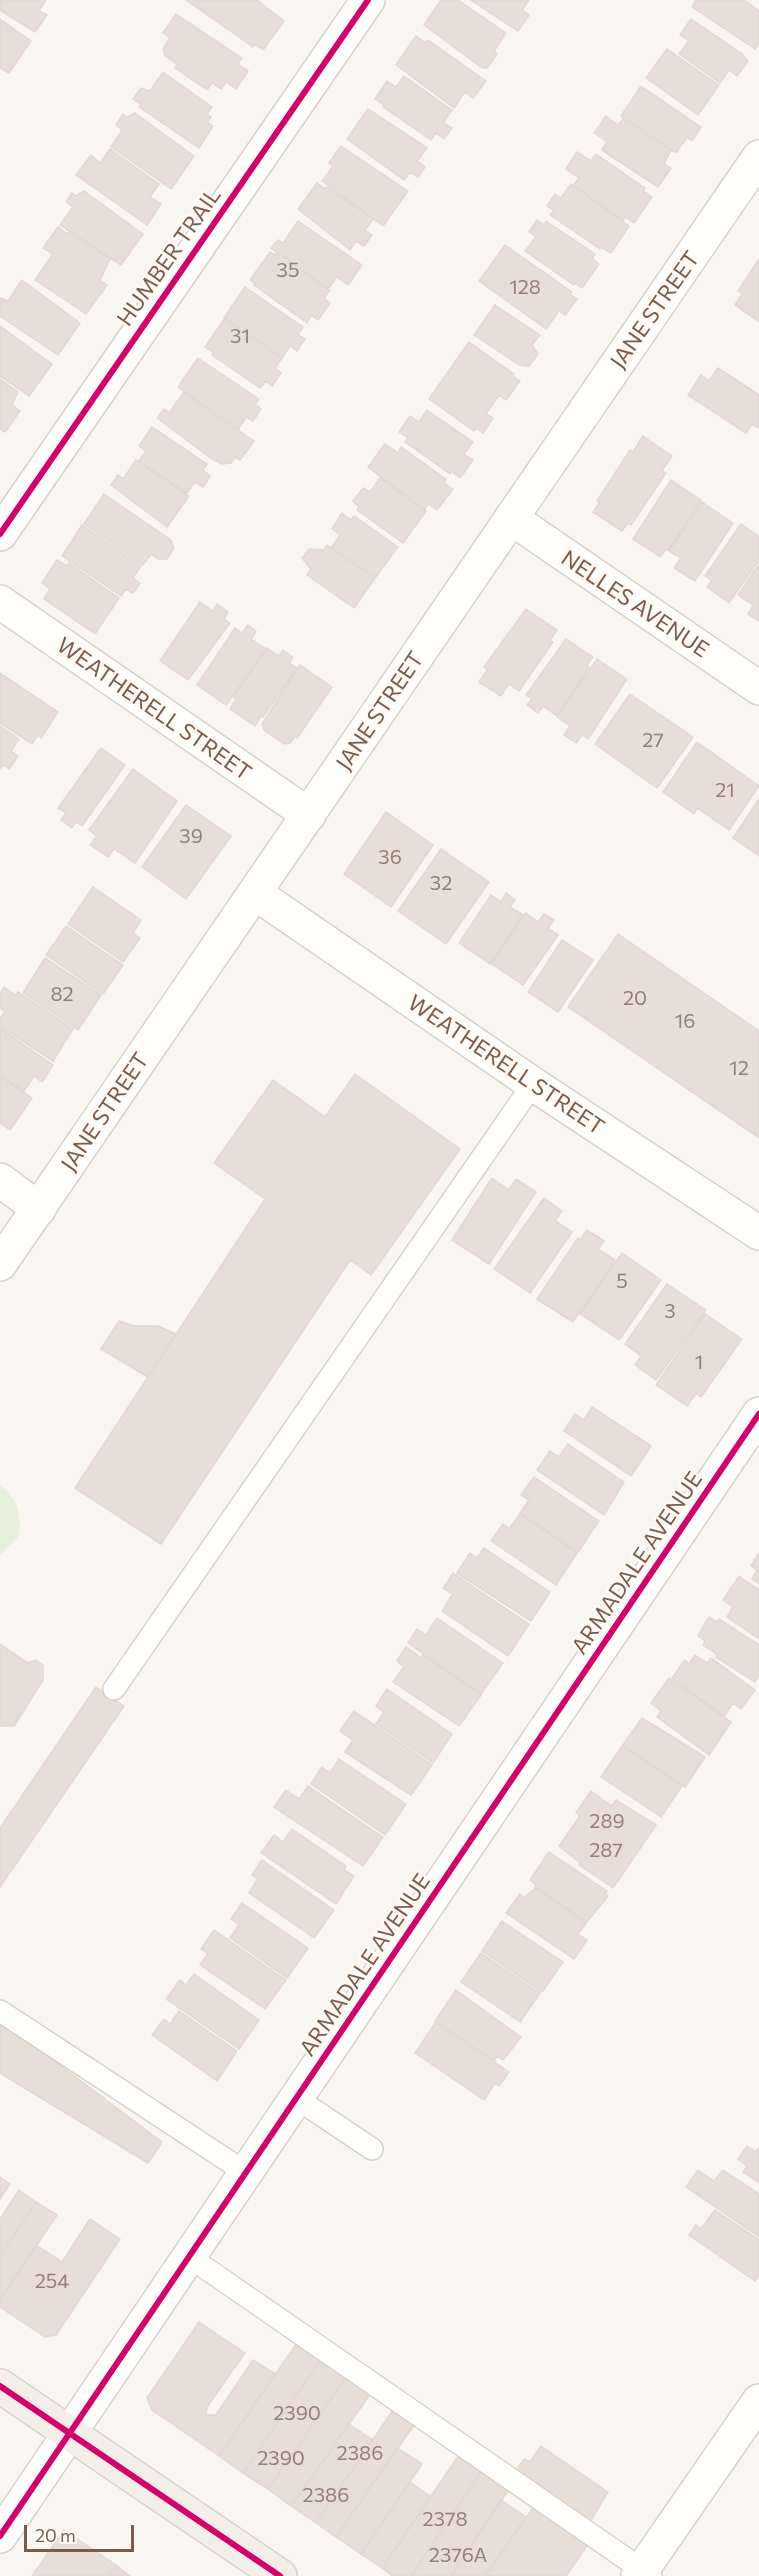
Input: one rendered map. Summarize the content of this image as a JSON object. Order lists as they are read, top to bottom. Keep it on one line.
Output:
{"streets":{"street":["HUMBER TRAIL","JANE STREET","NELLES AVENUE","WEATHERELL STREET","ARMADALE AVENUE"]},"crossings":[["JANE STREET","NELLES AVENUE"],["JANE STREET","WEATHERELL STREET"]],"house_numbers":["35","128","31","27","21","39","36","32","82","20","16","12","5","3","1","289","287","254","2390","2386","2390","2386","2378","2376A"],"scale_bar":"20 m"}
